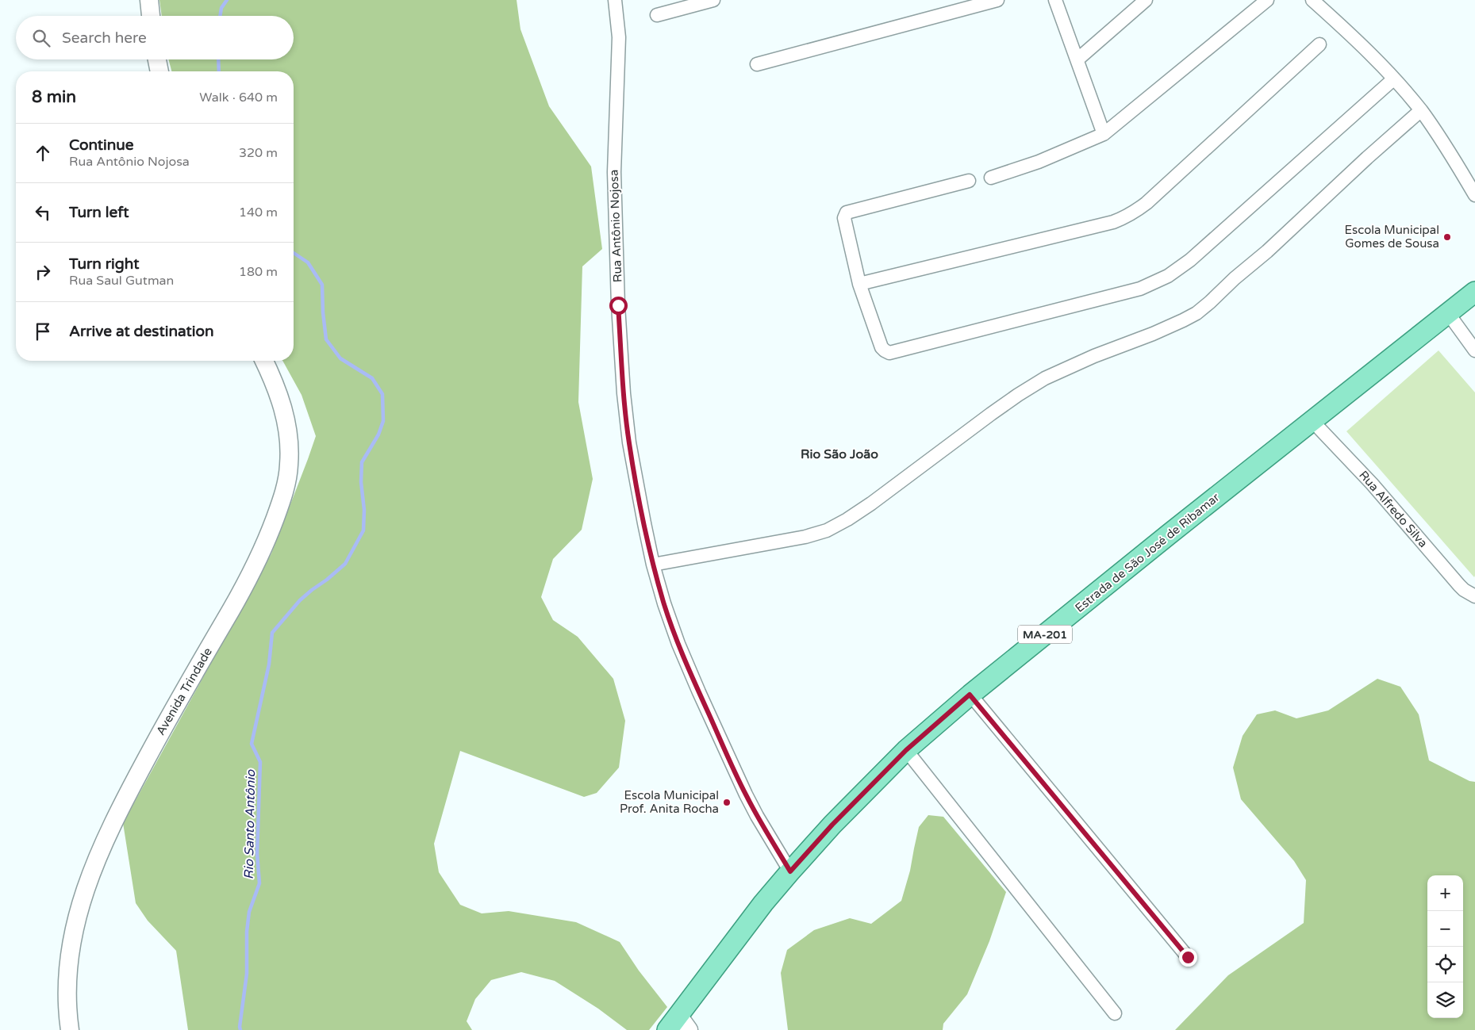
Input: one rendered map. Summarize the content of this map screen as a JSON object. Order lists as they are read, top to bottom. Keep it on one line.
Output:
{"streets":{"main road":["Estrada de São José de Ribamar","MA-201","Avenida Trindade"],"street":["Rua Antônio Nojosa","Rua Alfredo Silva"]},"crossings":[["Rua Antônio Nojosa","Estrada de São José de Ribamar"],["Rua Alfredo Silva","Estrada de São José de Ribamar"]],"districts":["Rio São João"],"water":["Rio Santo Antônio"],"places":["Escola Municipal Gomes de Sousa","Escola Municipal Prof. Anita Rocha"],"page":{"search":"Search here","heading":["8 min","Walk · 640 m"],"list":[["Continue","Rua Antônio Nojosa","320 m"],["Turn left","140 m"],["Turn right","Rua Saul Gutman","180 m"],"Arrive at destination"],"map_buttons":["+","−"]}}
